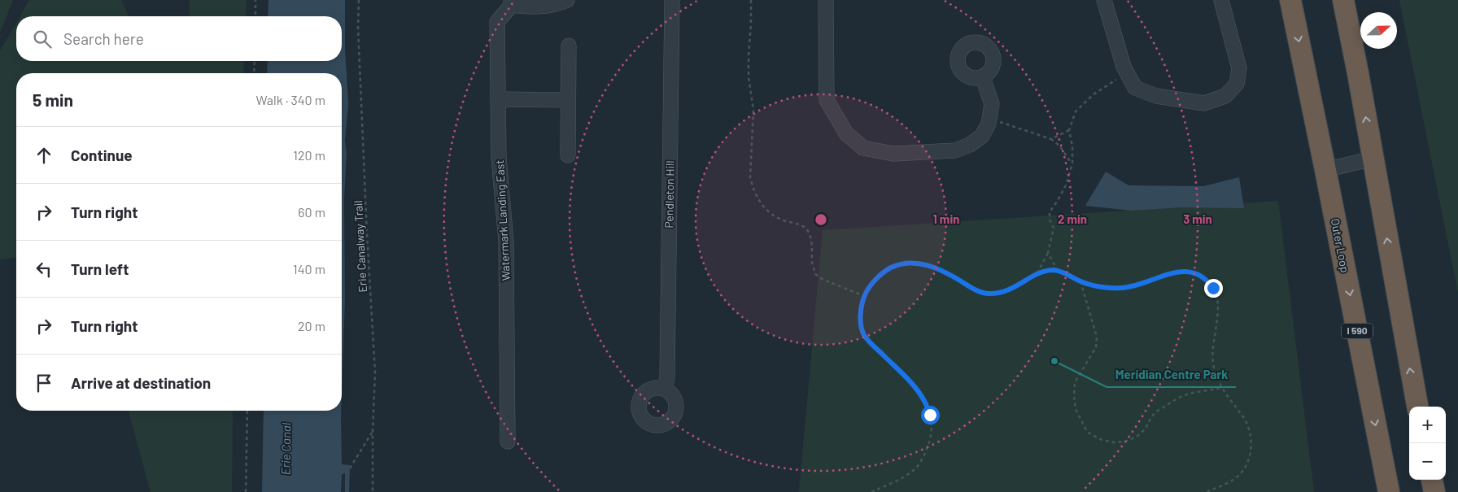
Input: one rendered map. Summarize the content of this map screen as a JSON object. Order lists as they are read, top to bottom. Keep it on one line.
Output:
{"streets":{"highway":["Outer Loop","I 590"],"street":["Pendleton Hill","Watermark Landing East"],"path":["Erie Canalway Trail"]},"water":["Erie Canal"],"places":["Meridian Centre Park"],"north":"right","page":{"search":"Search here","heading":["5 min","Walk · 340 m"],"list":[["Continue","120 m"],["Turn right","60 m"],["Turn left","140 m"],["Turn right","20 m"],"Arrive at destination"],"map_buttons":["+","−"]},"rings":["1 min","2 min","3 min"]}
